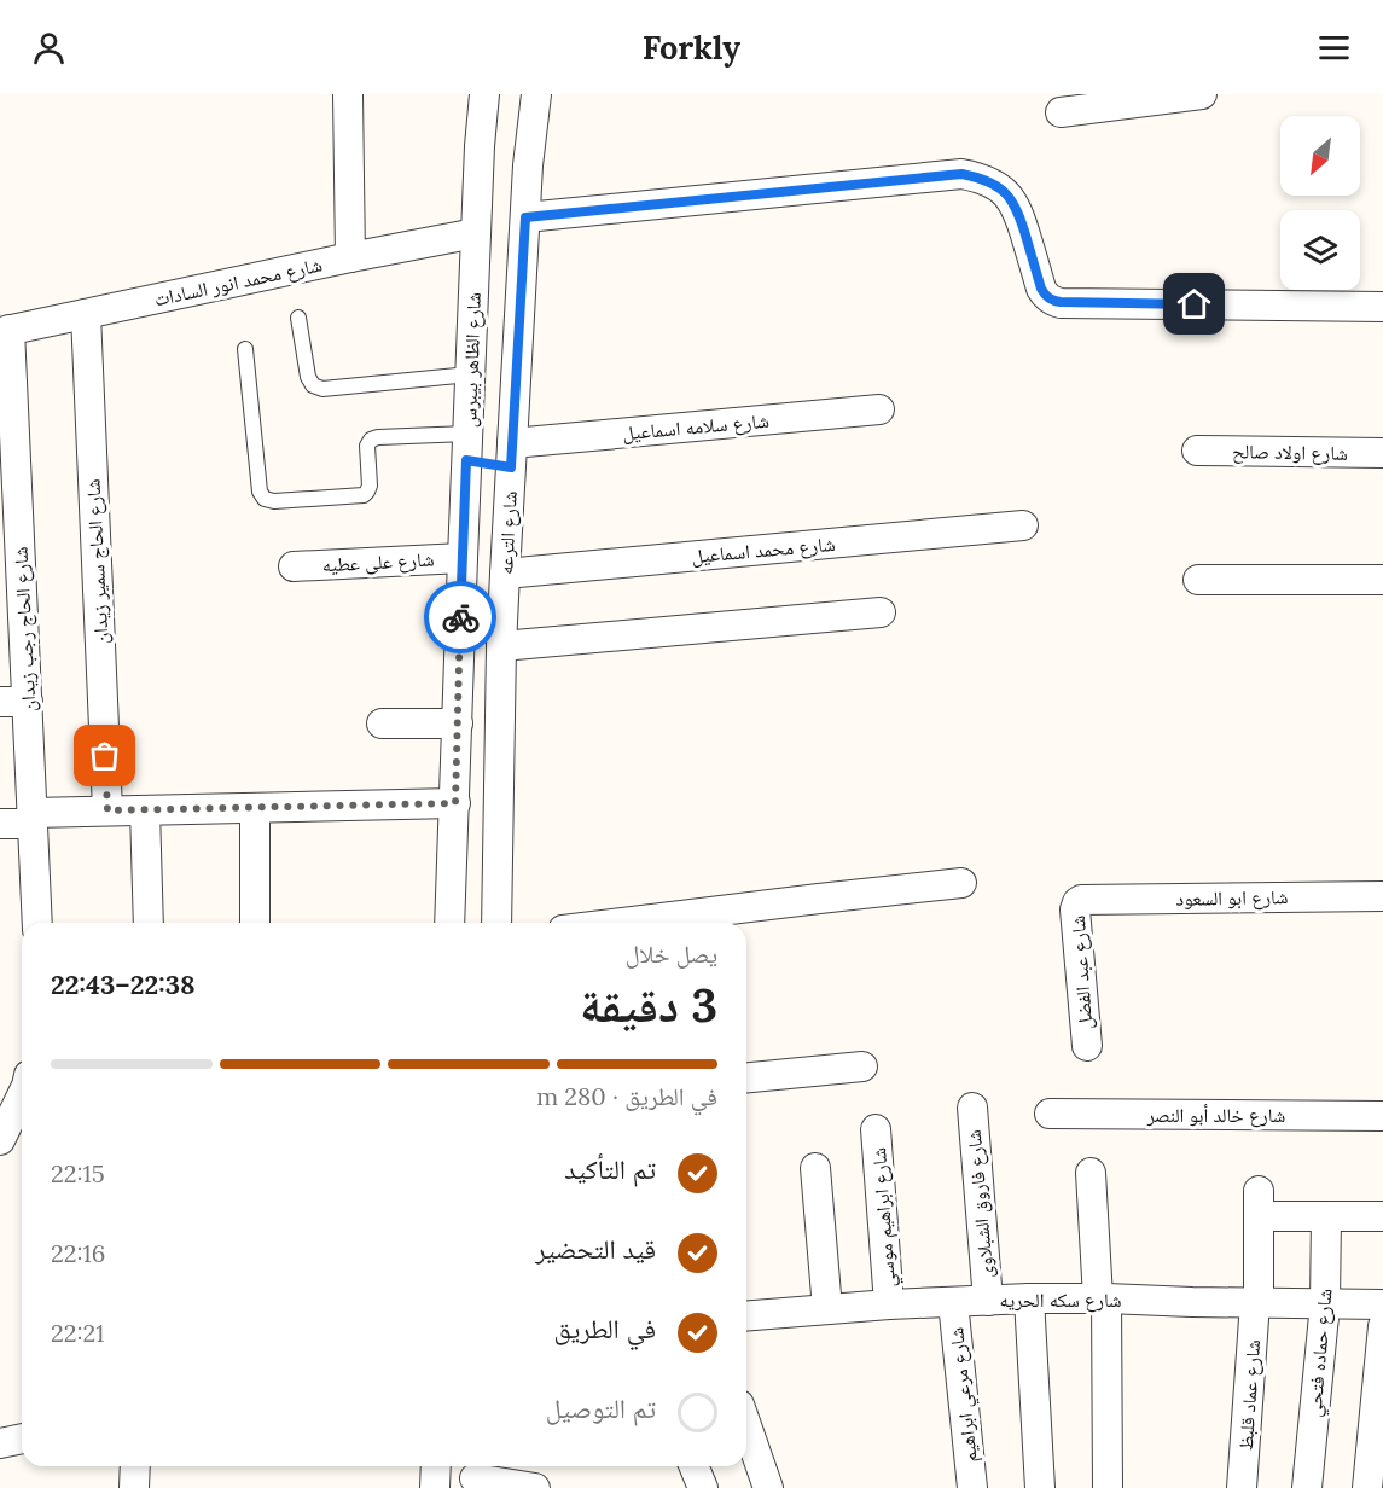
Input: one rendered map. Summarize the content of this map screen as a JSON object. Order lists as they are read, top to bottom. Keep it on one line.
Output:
{"streets":{"street":["شارع محمد انور السادات","شارع الظاهر بيبرس","شارع سلامه اسماعيل","شارع اولاد صالح","شارع الترعه","شارع محمد اسماعيل","شارع الحاج سمير زيدان","شارع على عطيه","شارع الحاج رجب زيدان","شارع ابو السعود","شارع عبد الفضل","شارع خالد أبو النصر","شارع فاروق الشبلاوى","شارع ابراهيم موسي","شارع سكه الحريه","شارع حماده فتحي","شارع مرعي ابراهيم","شارع عماد قلبظ"]},"crossings":[["شارع محمد انور السادات","شارع الظاهر بيبرس"],["شارع محمد انور السادات","شارع الحاج سمير زيدان"],["شارع محمد انور السادات","شارع الحاج رجب زيدان"],["شارع الظاهر بيبرس","شارع سلامه اسماعيل"],["شارع الظاهر بيبرس","شارع على عطيه"],["شارع سلامه اسماعيل","شارع الترعه"],["شارع الترعه","شارع محمد اسماعيل"],["شارع ابو السعود","شارع عبد الفضل"],["شارع فاروق الشبلاوى","شارع سكه الحريه"],["شارع ابراهيم موسي","شارع سكه الحريه"],["شارع سكه الحريه","شارع حماده فتحي"],["شارع سكه الحريه","شارع مرعي ابراهيم"],["شارع سكه الحريه","شارع عماد قلبظ"],["شارع حماده فتحي","شارع عماد قلبظ"]],"north":"bottom left","page":{"header":"Forkly","heading":["3 دقيقة","يصل خلال","22:38–22:43"],"bar":"في الطريق · 280 m","list":[["تم التأكيد","22:15"],["قيد التحضير","22:16"],["في الطريق","22:21"],"تم التوصيل"]}}
